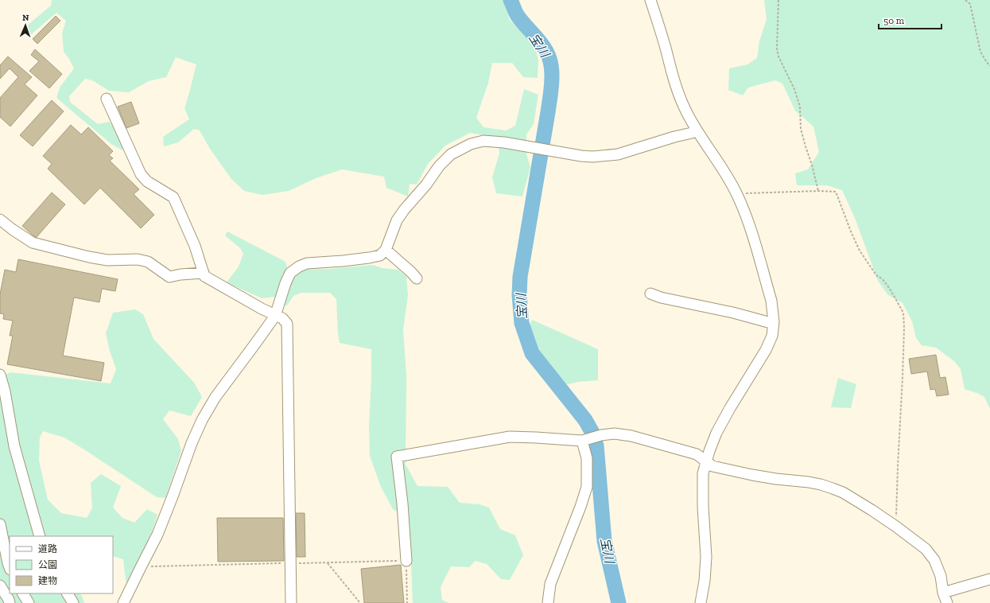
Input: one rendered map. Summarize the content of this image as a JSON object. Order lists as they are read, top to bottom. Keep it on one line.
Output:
{"water":["宝川"],"legend":["道路","公園","建物"],"scale_bar":"50 m","north":"top"}
